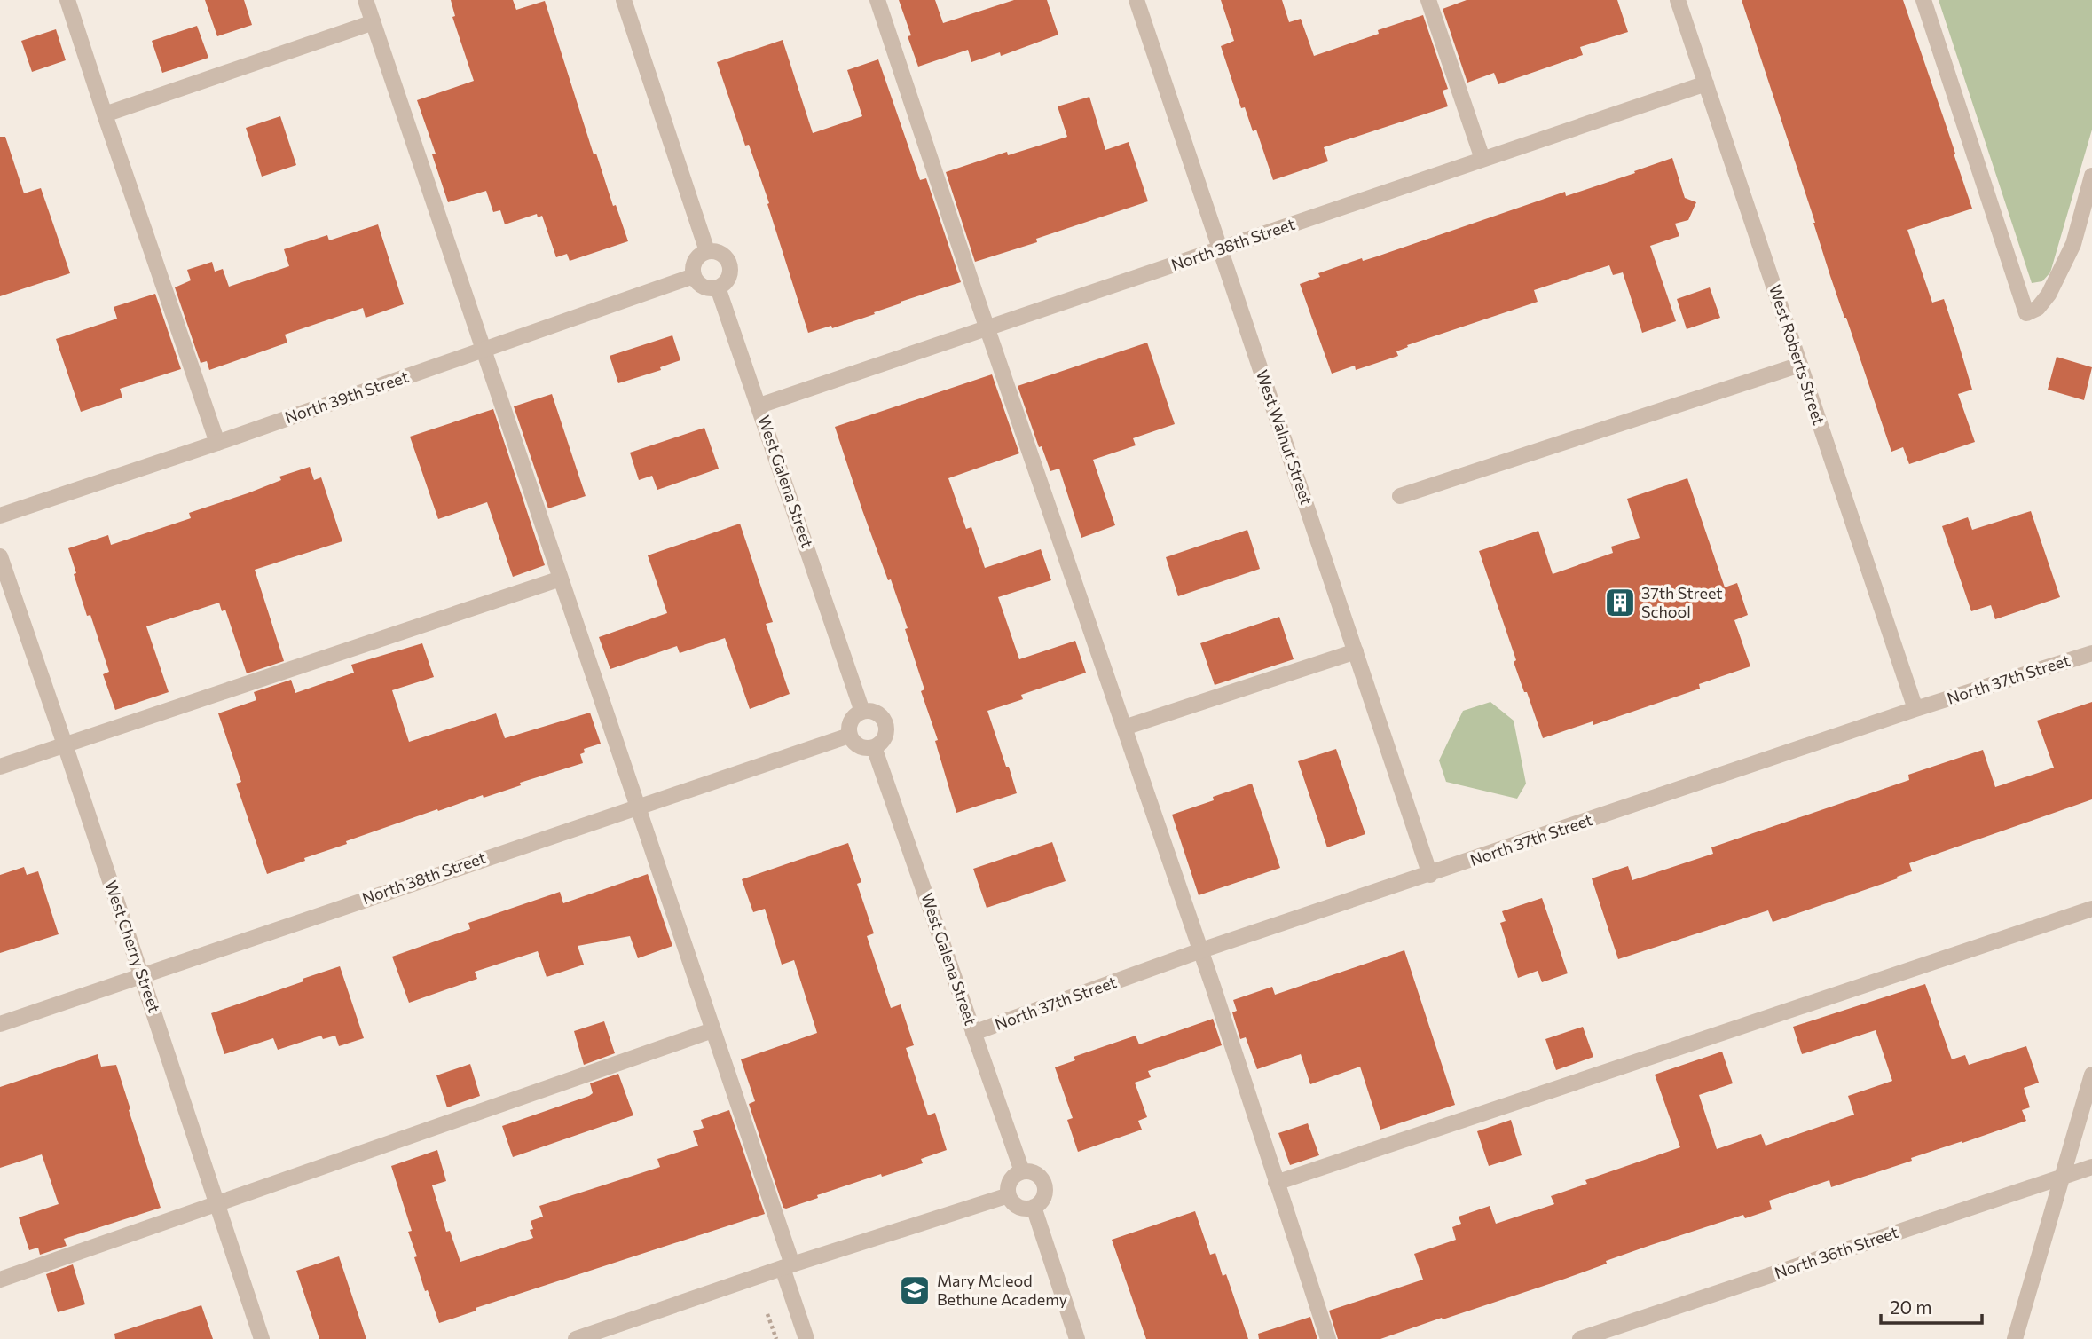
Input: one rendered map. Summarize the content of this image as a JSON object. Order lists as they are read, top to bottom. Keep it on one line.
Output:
{"streets":{"street":["North 38th Street","West Roberts Street","North 39th Street","West Walnut Street","West Galena Street","North 37th Street","West Cherry Street","North 36th Street"]},"crossings":[["North 38th Street","West Roberts Street"],["North 38th Street","West Walnut Street"],["North 38th Street","West Galena Street"],["North 38th Street","West Cherry Street"],["West Roberts Street","North 37th Street"],["North 39th Street","West Galena Street"],["West Walnut Street","North 37th Street"],["West Galena Street","North 37th Street"]],"places":{"building":["37th Street School"],"school or university":["Mary Mcleod Bethune Academy"]},"scale_bar":"20 m"}
